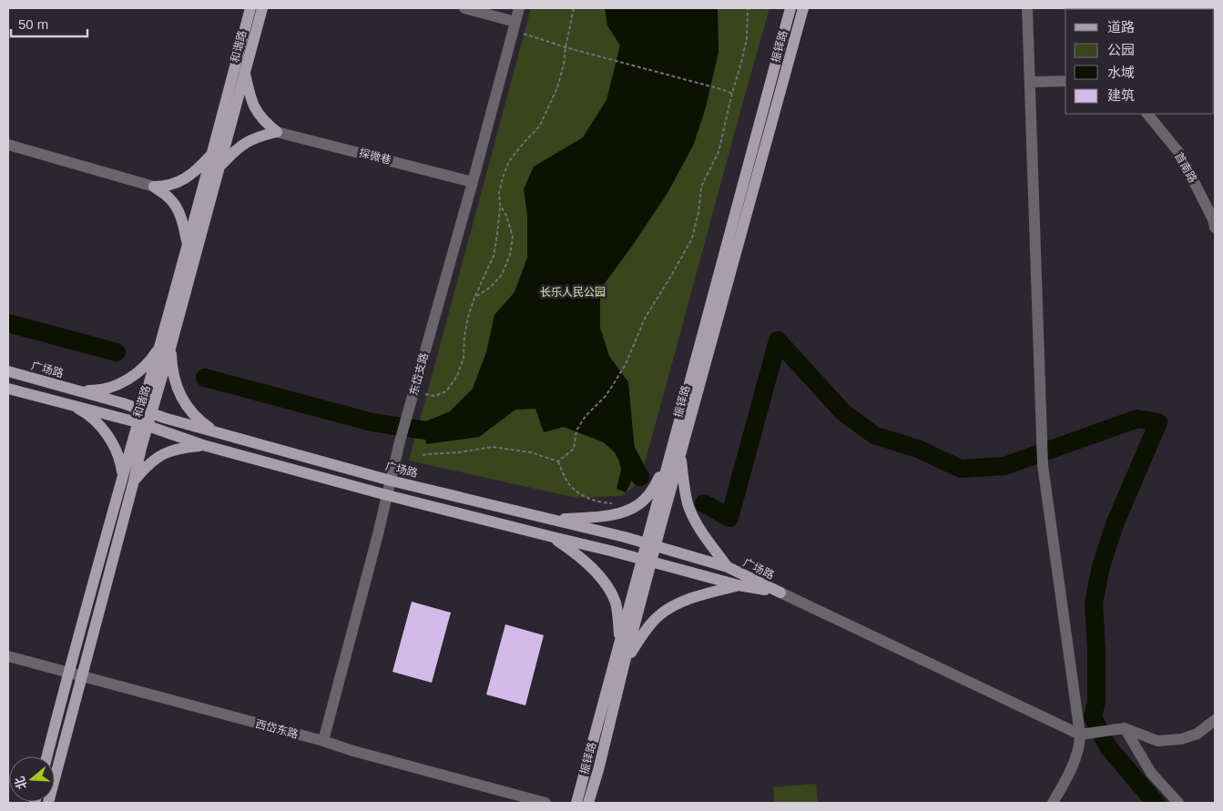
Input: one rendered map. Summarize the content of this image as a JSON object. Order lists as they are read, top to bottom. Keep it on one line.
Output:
{"streets":{"main road":["和谐路","振铎路","广场路"],"street":["探微巷","首南路","东岱支路","西岱东路"]},"crossings":[["和谐路","广场路"],["和谐路","西岱东路"],["振铎路","广场路"],["探微巷","东岱支路"],["广场路","东岱支路"],["东岱支路","西岱东路"]],"parks":["长乐人民公园"],"legend":["道路","公园","水域","建筑"],"scale_bar":"50 m","north":"left"}
